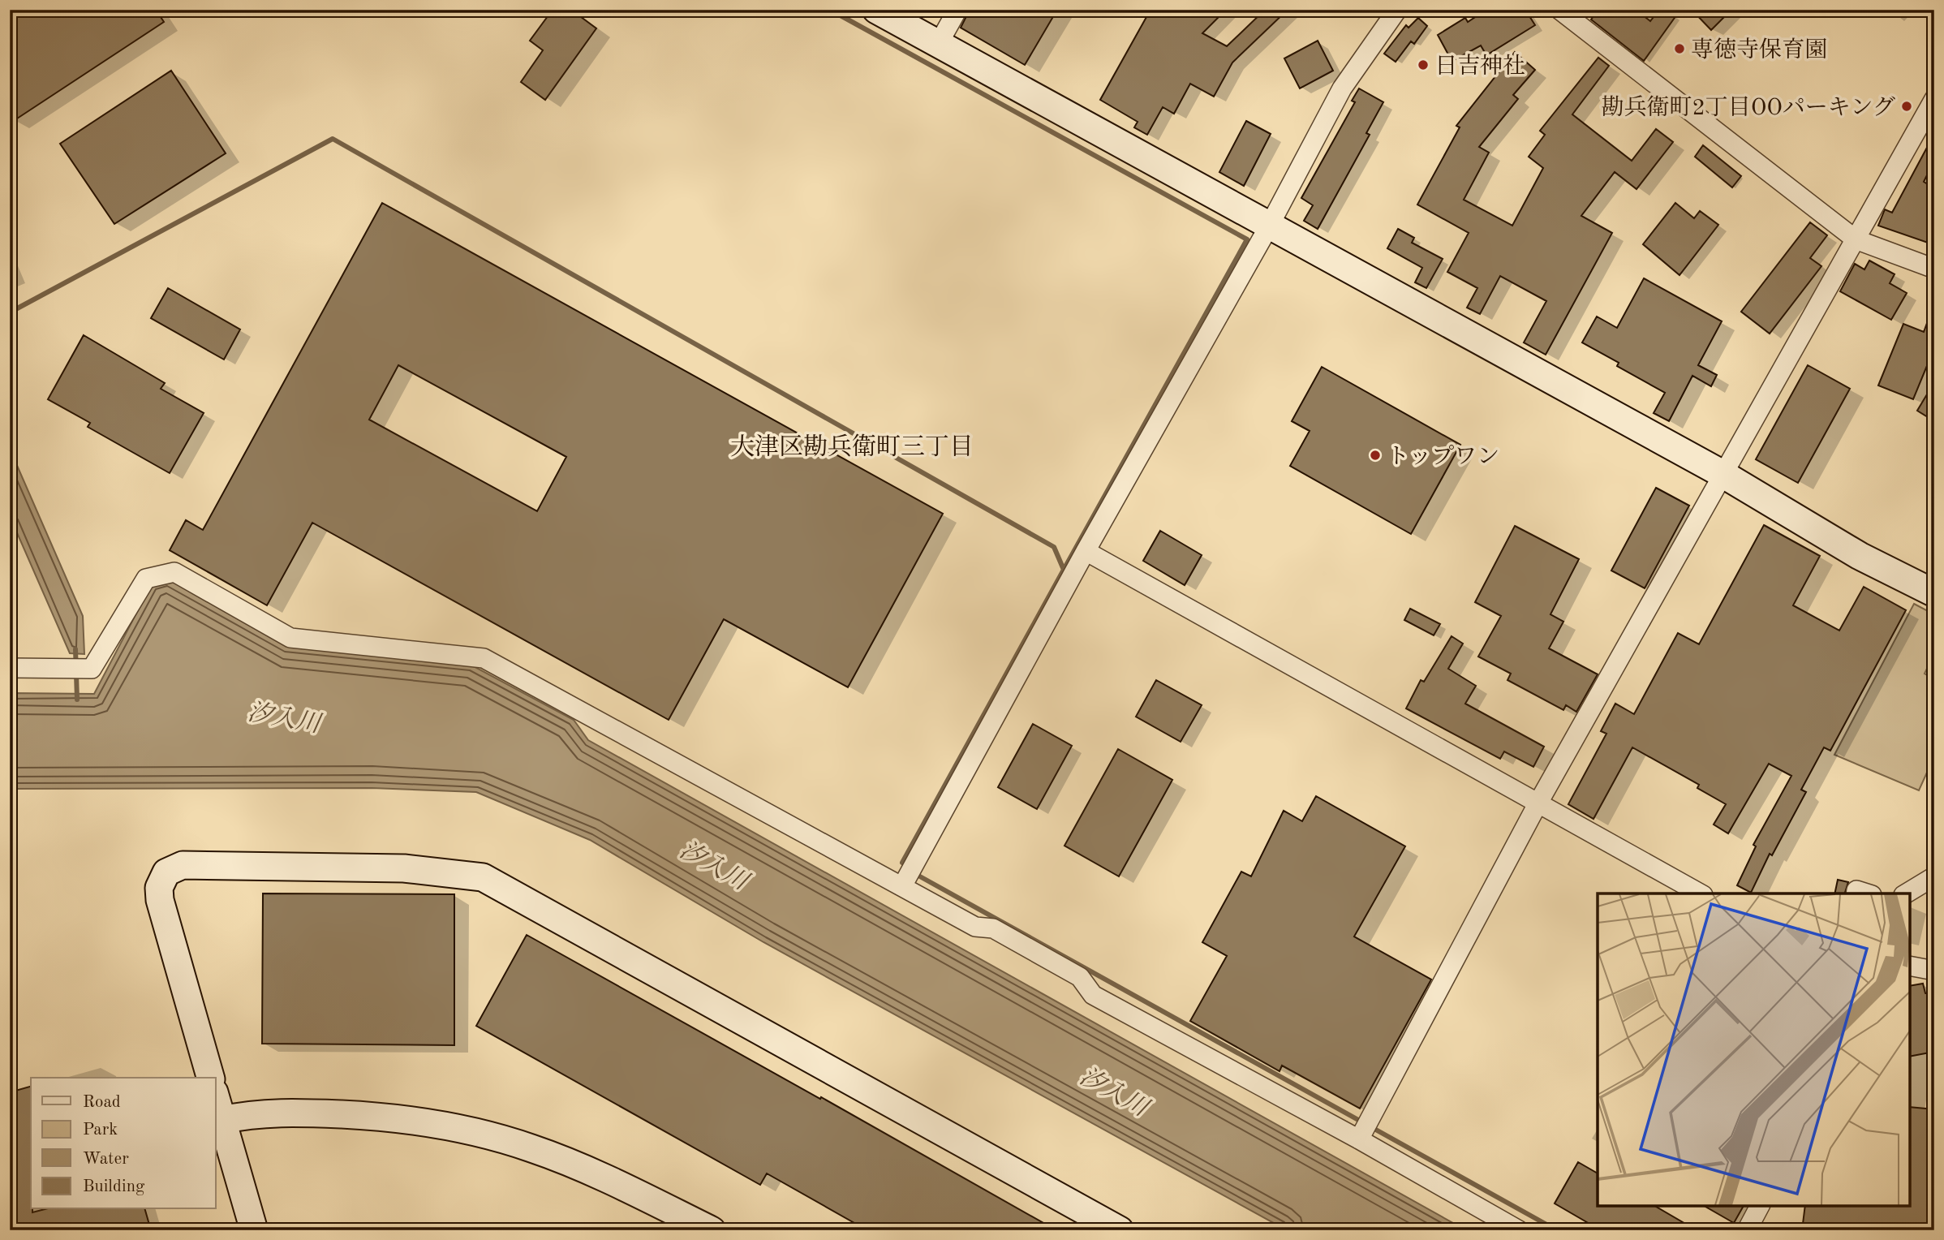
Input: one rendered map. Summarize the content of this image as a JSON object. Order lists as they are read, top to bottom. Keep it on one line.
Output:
{"districts":["大津区勘兵衛町三丁目"],"water":["汐入川"],"places":["専徳寺保育園","日吉神社","勘兵衛町2丁目OOパーキング","トップワン"],"legend":["Road","Park","Water","Building"]}
